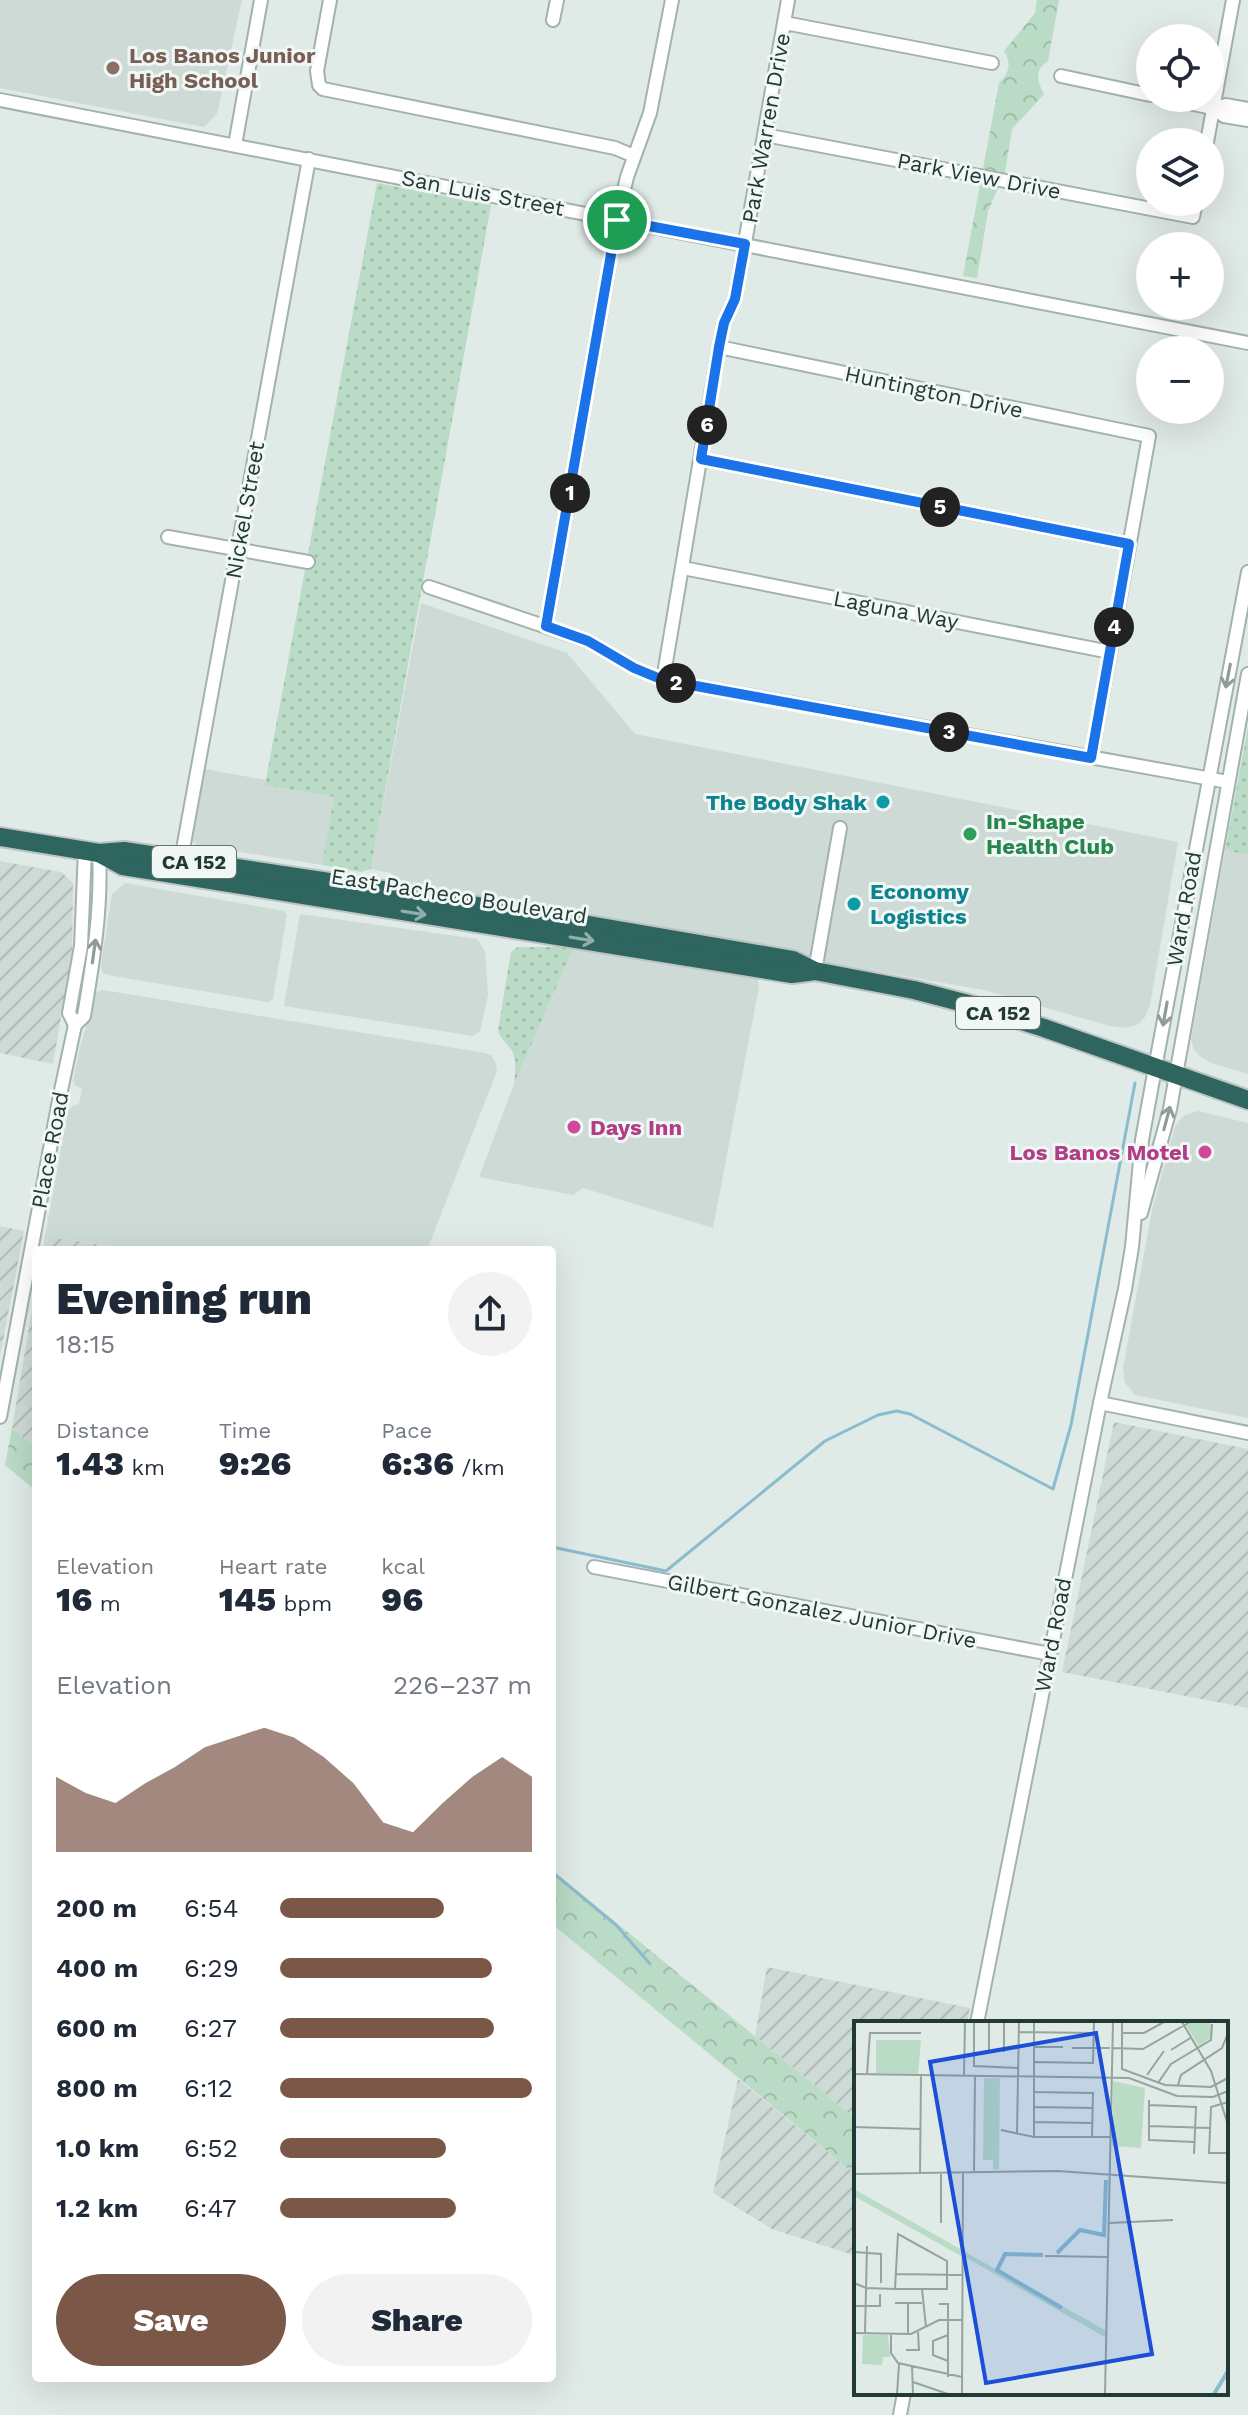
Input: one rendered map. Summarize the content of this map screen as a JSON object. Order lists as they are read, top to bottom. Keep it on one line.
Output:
{"streets":{"highway":["CA 152","East Pacheco Boulevard"],"street":["Park Warren Drive","Park View Drive","San Luis Street","Huntington Drive","Nickel Street","Laguna Way","Ward Road","Place Road","Gilbert Gonzalez Junior Drive"]},"crossings":[["Park Warren Drive","Park View Drive"],["Park Warren Drive","San Luis Street"],["Park Warren Drive","Huntington Drive"],["Park Warren Drive","Laguna Way"],["San Luis Street","Nickel Street"],["Nickel Street","East Pacheco Boulevard"],["East Pacheco Boulevard","Ward Road"],["East Pacheco Boulevard","Place Road"],["Ward Road","Gilbert Gonzalez Junior Drive"]],"places":["Los Banos Junior High School","The Body Shak","In-Shape Health Club","Economy Logistics","Days Inn","Los Banos Motel"],"page":{"map_buttons":["+","−"],"pins":["6","1","5","4","2","3"],"heading":["Evening run","18:15"],"stats":[["Distance","1.43 km"],["Time","9:26"],["Pace","6:36 /km"],["Elevation","16 m"],["Heart rate","145 bpm"],["kcal","96"]],"chart":["Elevation","226–237 m"],"list":[{"name":"200 m","note":"6:54"},{"name":"400 m","note":"6:29"},{"name":"600 m","note":"6:27"},{"name":"800 m","note":"6:12"},{"name":"1.0 km","note":"6:52"},{"name":"1.2 km","note":"6:47"}],"buttons":["Save","Share"]}}
